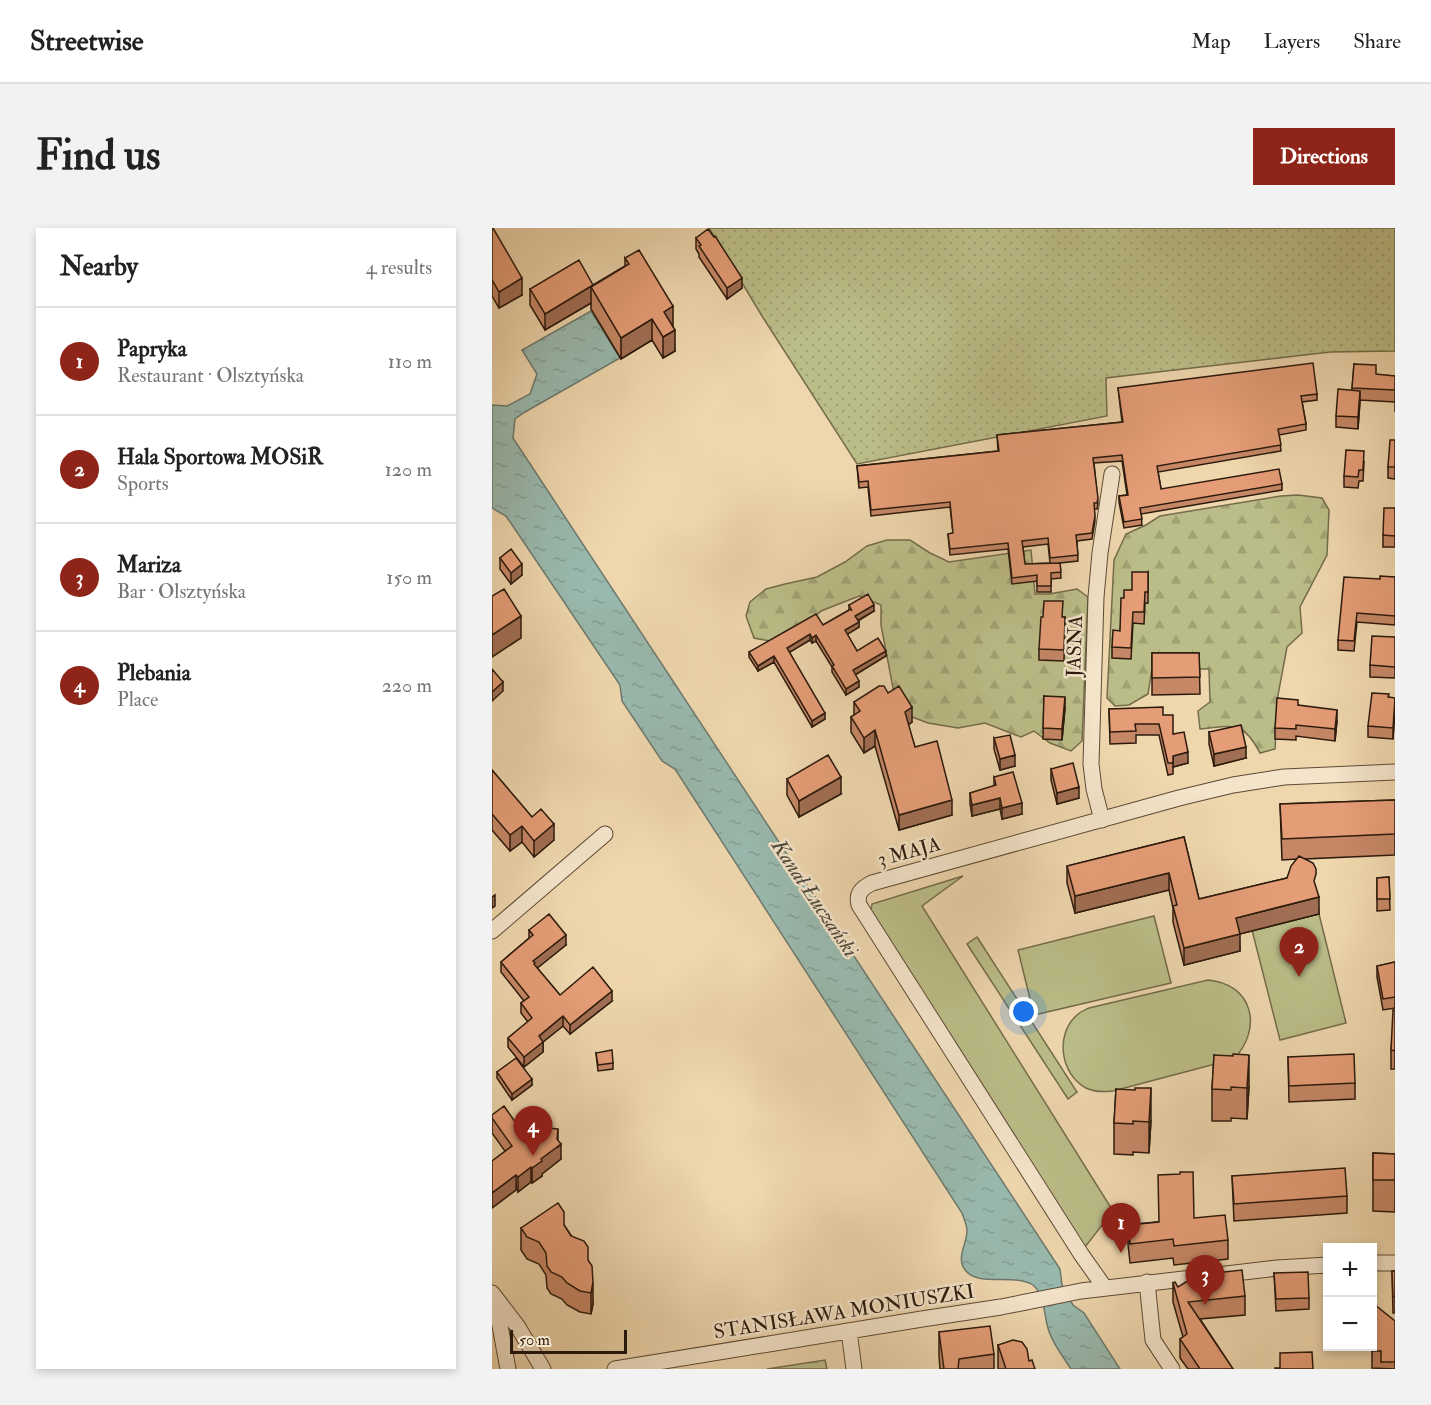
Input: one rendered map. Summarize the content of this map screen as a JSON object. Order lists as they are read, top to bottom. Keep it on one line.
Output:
{"streets":{"street":["JASNA","3 MAJA","STANISŁAWA MONIUSZKI"]},"crossings":[["JASNA","3 MAJA"],["3 MAJA","STANISŁAWA MONIUSZKI"]],"water":["Kanał Łuczański"],"scale_bar":"50 m","page":{"header":"Streetwise","nav":["Map","Layers","Share"],"buttons":"Directions","title":"Find us","heading":["Nearby","4 results"],"list":[{"mark":"1","name":"Papryka","note":"Restaurant · Olsztyńska","value":"110 m"},{"mark":"2","name":"Hala Sportowa MOSiR","note":"Sports","value":"120 m"},{"mark":"3","name":"Mariza","note":"Bar · Olsztyńska","value":"150 m"},{"mark":"4","name":"Plebania","note":"Place","value":"220 m"}],"pins":["2","4","1","3"],"map_buttons":["+","−"],"scale":"50 m"}}
